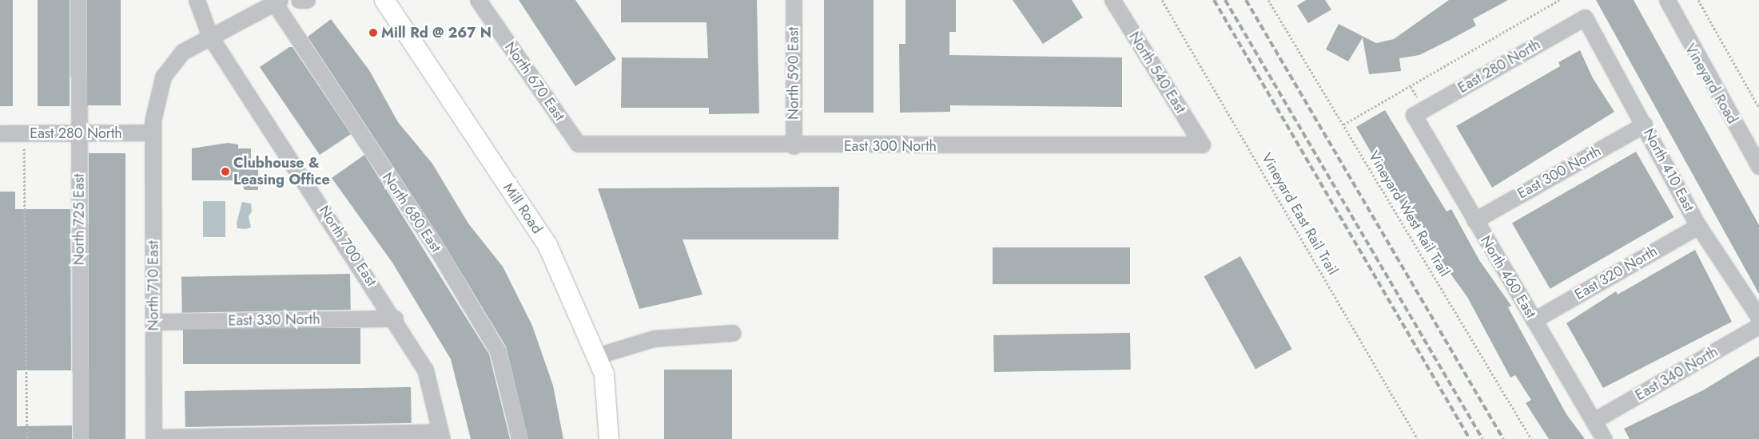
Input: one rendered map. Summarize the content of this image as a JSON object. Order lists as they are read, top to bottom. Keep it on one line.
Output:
{"streets":{"main road":["Mill Road"],"street":["East 280 North","North 540 East","North 590 East","North 670 East","Vineyard Road","East 300 North","North 410 East","North 680 East","North 725 East","North 700 East","East 320 North","North 460 East","North 710 East","East 330 North","East 340 North"],"path":["Vineyard East Rail Trail","Vineyard West Rail Trail"]},"crossings":[["East 280 North","North 410 East"],["East 280 North","North 725 East"],["East 280 North","North 460 East"],["East 280 North","North 710 East"],["North 540 East","East 300 North"],["North 590 East","East 300 North"],["North 670 East","East 300 North"],["East 300 North","North 410 East"],["East 300 North","North 460 East"],["North 410 East","East 320 North"],["North 680 East","North 710 East"],["North 700 East","North 710 East"],["North 700 East","East 330 North"],["East 320 North","North 460 East"],["North 460 East","East 340 North"],["North 710 East","East 330 North"]],"places":["Mill Rd @ 267 N","Clubhouse & Leasing Office"]}
